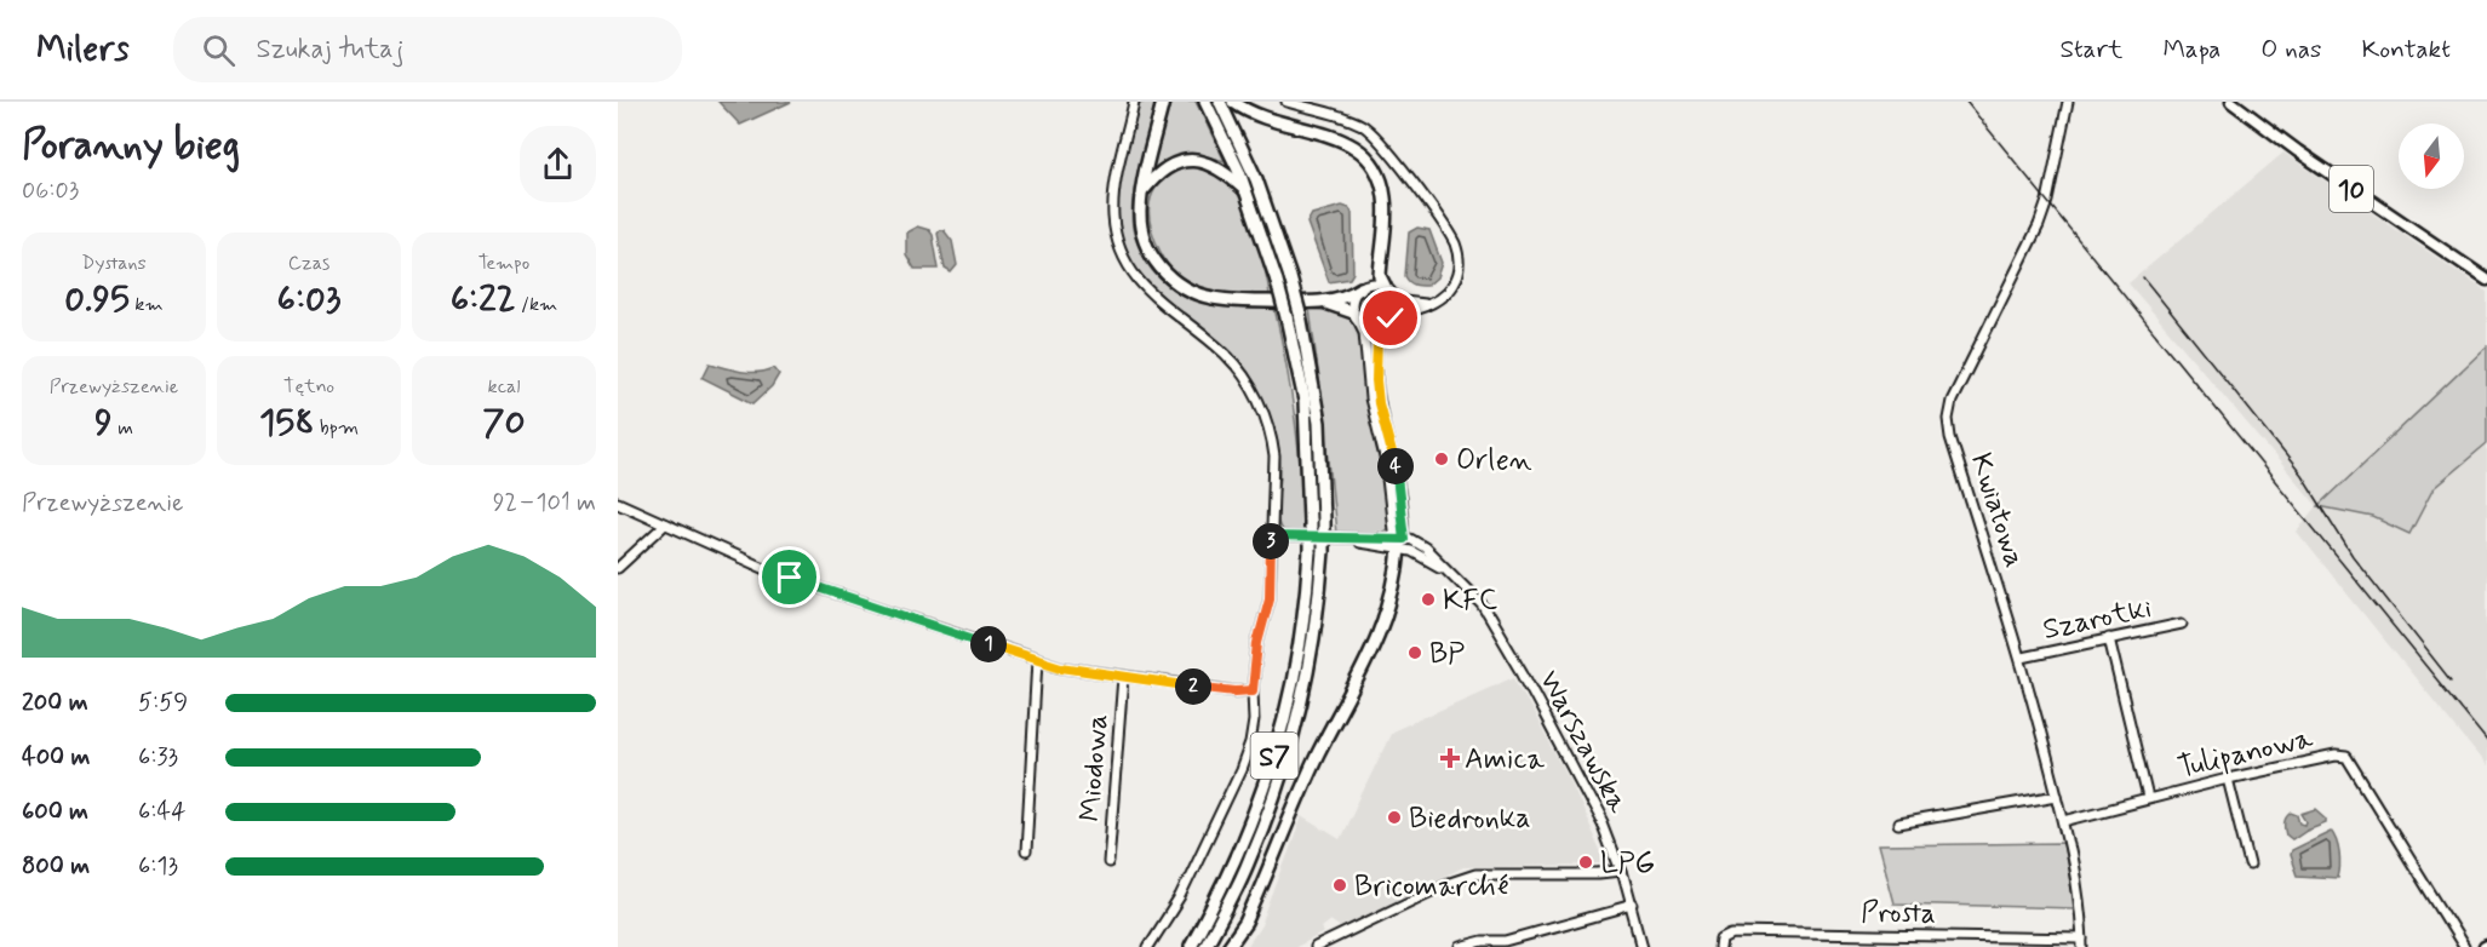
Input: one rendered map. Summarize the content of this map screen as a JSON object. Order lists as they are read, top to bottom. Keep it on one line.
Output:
{"streets":{"highway":["S7"],"main road":["10"],"street":["Kwiatowa","Szarotki","Warszawska","Tulipanowa","Miodowa","Prosta"]},"crossings":[["Kwiatowa","Szarotki"],["Kwiatowa","Tulipanowa"],["Kwiatowa","Prosta"]],"places":{"other":["Orlen","KFC","BP","Biedronka","LPG","Bricomarché"],"health":["Amica"]},"north":"bottom","page":{"header":"Milers","search":"Szukaj tutaj","nav":["Start","Mapa","O nas","Kontakt"],"heading":["Poranny bieg","06:03"],"stats":[["Dystans","0.95 km"],["Czas","6:03"],["Tempo","6:22 /km"],["Przewyższenie","9 m"],["Tętno","158 bpm"],["kcal","70"]],"pins":["4","3","1","2"],"chart":["Przewyższenie","92–101 m"],"list":[{"name":"200 m","note":"5:59"},{"name":"400 m","note":"6:33"},{"name":"600 m","note":"6:44"},{"name":"800 m","note":"6:13"}]}}
